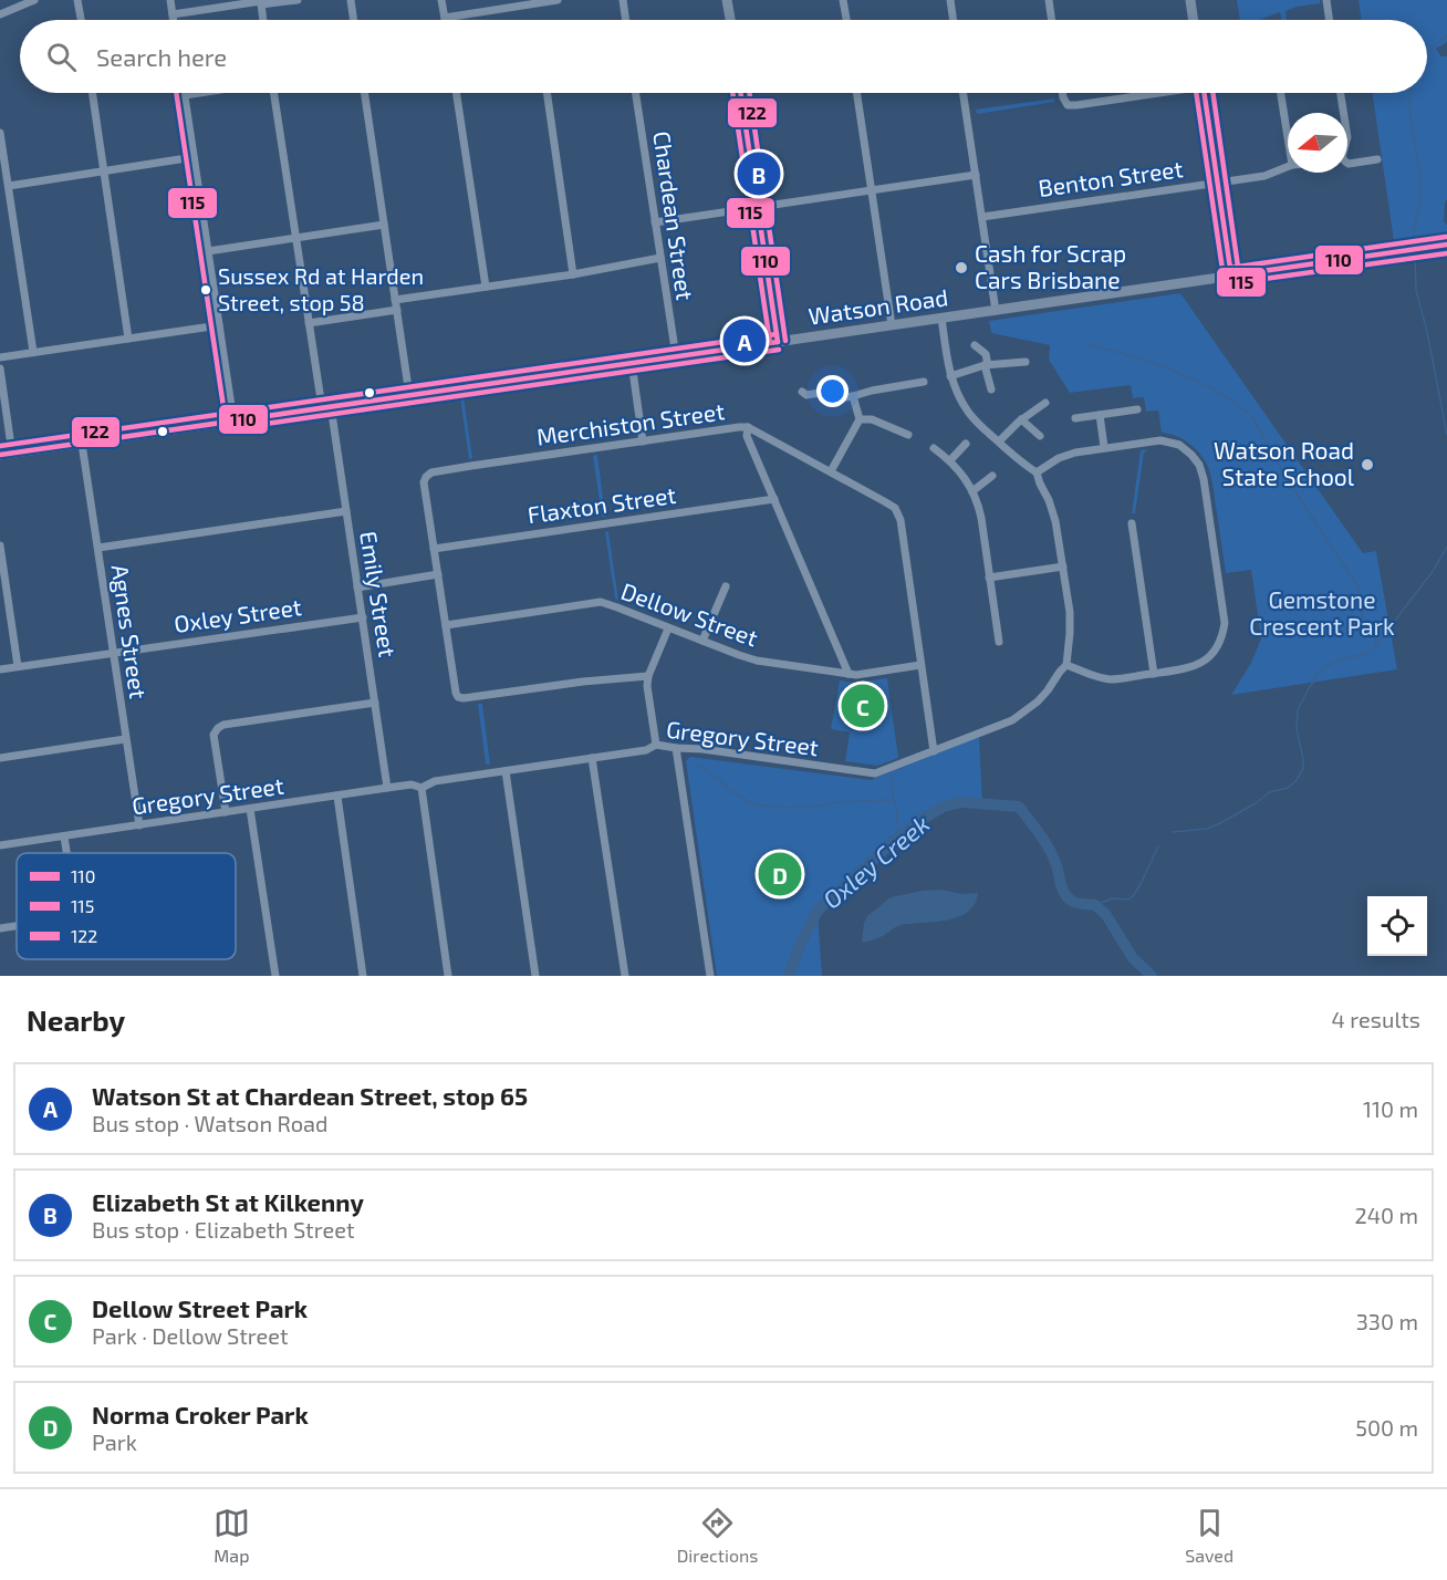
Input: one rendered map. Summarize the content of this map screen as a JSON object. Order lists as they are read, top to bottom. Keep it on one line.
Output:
{"streets":{"street":["Benton Street","Chardean Street","Watson Road","Merchiston Street","Flaxton Street","Emily Street","Dellow Street","Oxley Street","Agnes Street","Gregory Street"]},"crossings":[["Chardean Street","Watson Road"],["Watson Road","Emily Street"],["Watson Road","Agnes Street"],["Merchiston Street","Flaxton Street"],["Merchiston Street","Dellow Street"],["Merchiston Street","Gregory Street"],["Emily Street","Oxley Street"],["Emily Street","Gregory Street"],["Oxley Street","Agnes Street"],["Agnes Street","Gregory Street"]],"water":["Oxley Creek"],"parks":["Gemstone Crescent Park"],"places":["Cash for Scrap Cars Brisbane","Sussex Rd at Harden Street, stop 58","Watson Road State School"],"lines":["transit line 110","transit line 115","transit line 122"],"legend":["110","115","122"],"north":"left","page":{"search":"Search here","pins":["B","A","C","D"],"heading":["Nearby","4 results"],"list":[{"mark":"A","name":"Watson St at Chardean Street, stop 65","note":"Bus stop · Watson Road","value":"110 m"},{"mark":"B","name":"Elizabeth St at Kilkenny","note":"Bus stop · Elizabeth Street","value":"240 m"},{"mark":"C","name":"Dellow Street Park","note":"Park · Dellow Street","value":"330 m"},{"mark":"D","name":"Norma Croker Park","note":"Park","value":"500 m"}],"nav":["Map","Directions","Saved"]}}
